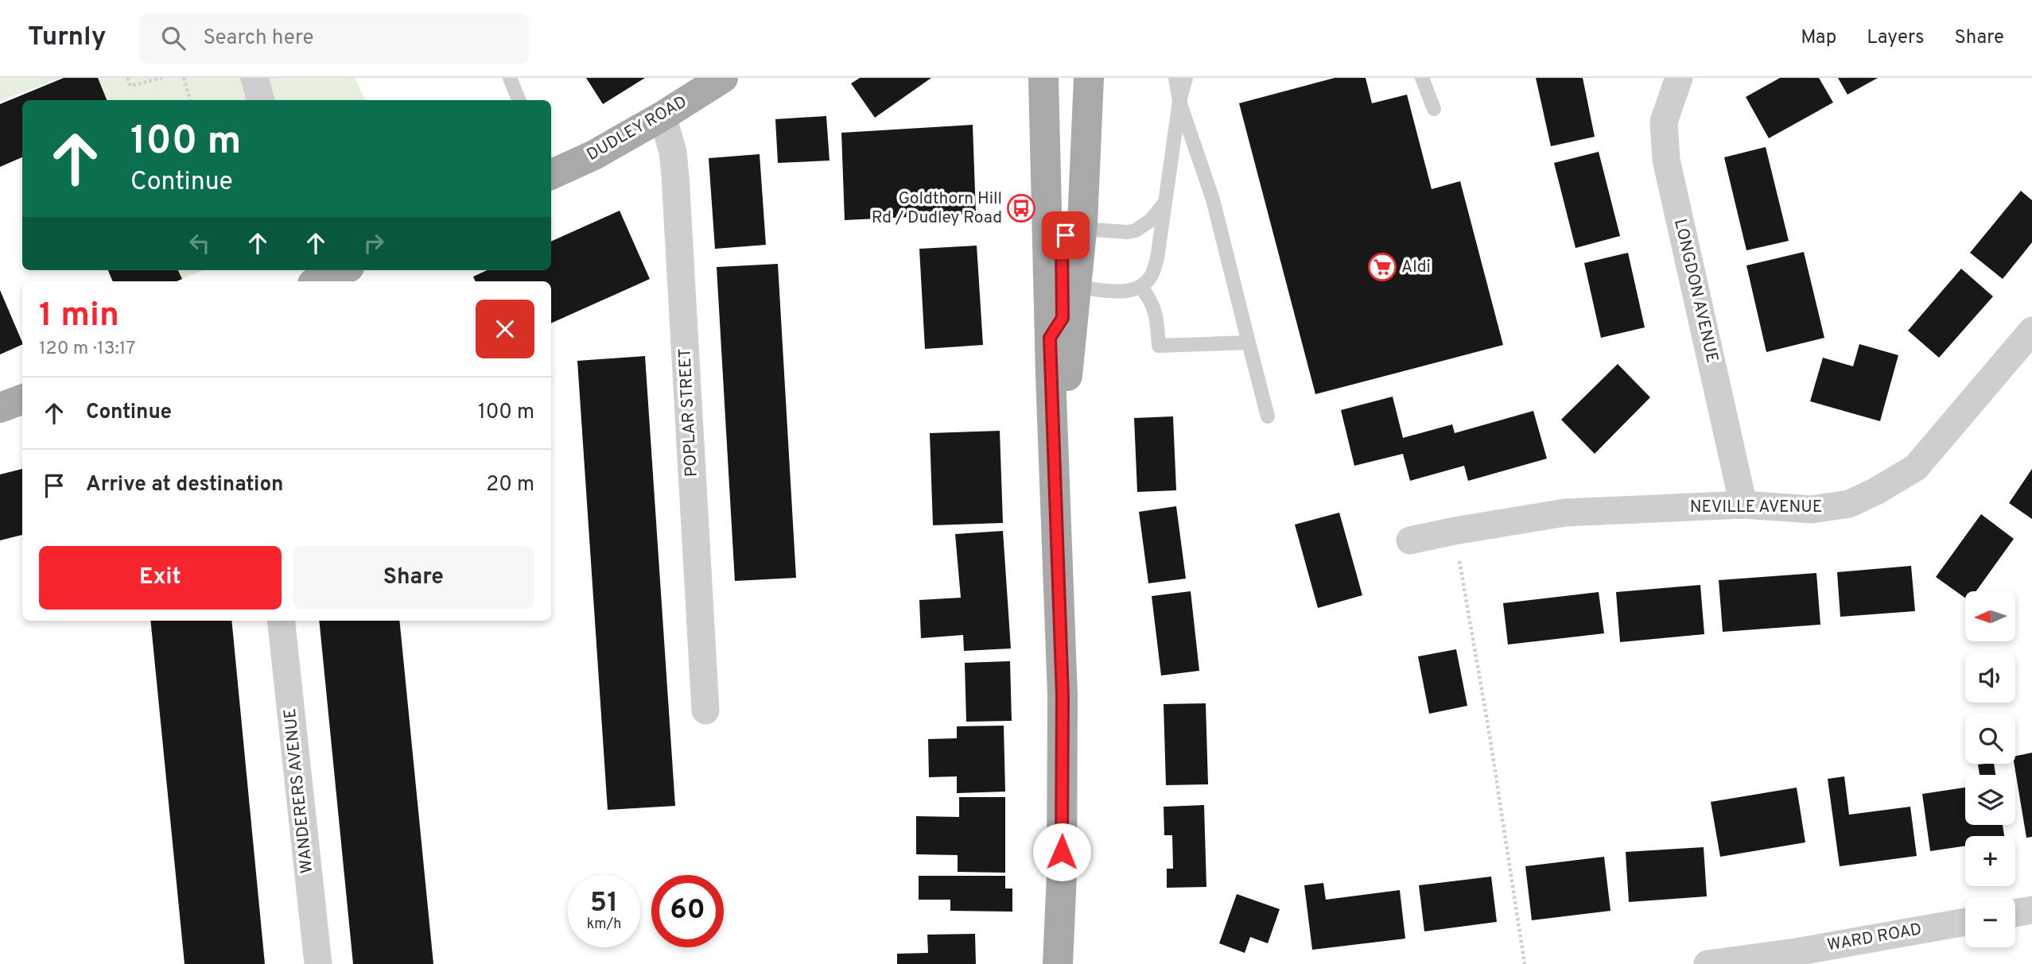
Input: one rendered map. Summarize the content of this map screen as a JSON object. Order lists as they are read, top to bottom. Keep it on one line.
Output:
{"streets":{"main road":["DUDLEY ROAD"],"street":["LONGDON AVENUE","POPLAR STREET","NEVILLE AVENUE","WANDERERS AVENUE","WARD ROAD"]},"crossings":[["DUDLEY ROAD","POPLAR STREET"],["LONGDON AVENUE","NEVILLE AVENUE"]],"places":{"bus stop":["Goldthorn Hill Rd / Dudley Road"],"supermarket":["Aldi"]},"north":"left","page":{"header":"Turnly","search":"Search here","nav":["Map","Layers","Share"],"turn":["100 m","Continue"],"heading":["1 min","120 m · 13:17"],"list":[{"name":"Continue","value":"100 m"},{"name":"Arrive at destination","value":"20 m"}],"buttons":["Exit","Share"],"map_buttons":["+","−"],"speed":"51 km/h","limit":"60"}}
